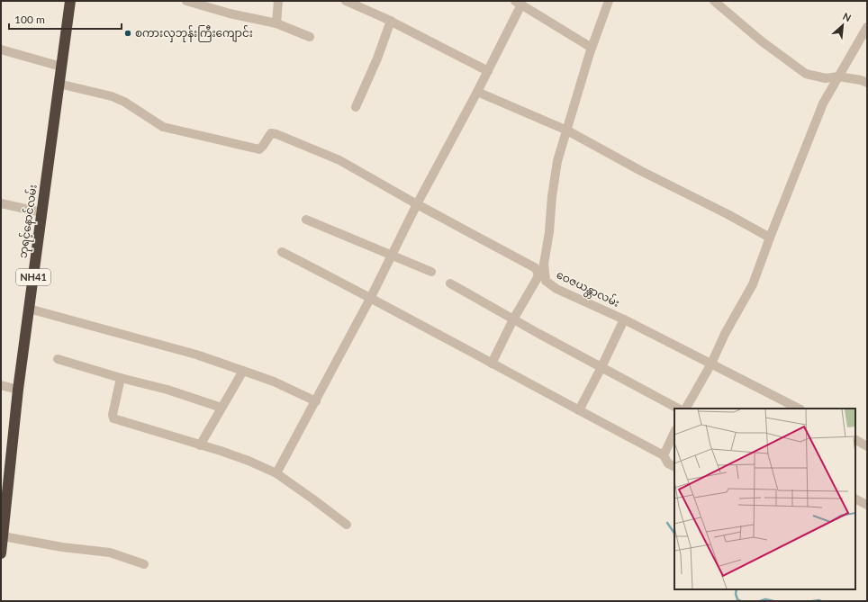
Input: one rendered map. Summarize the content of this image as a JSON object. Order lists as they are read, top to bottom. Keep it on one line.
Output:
{"streets":{"highway":["ဘုရင့်နောင်လမ်း","NH41"],"street":["ဝေဇယန္တာလမ်း"]},"places":["စကားလှဘုန်းကြီးကျောင်း"],"scale_bar":"100 m","north":"top right"}
